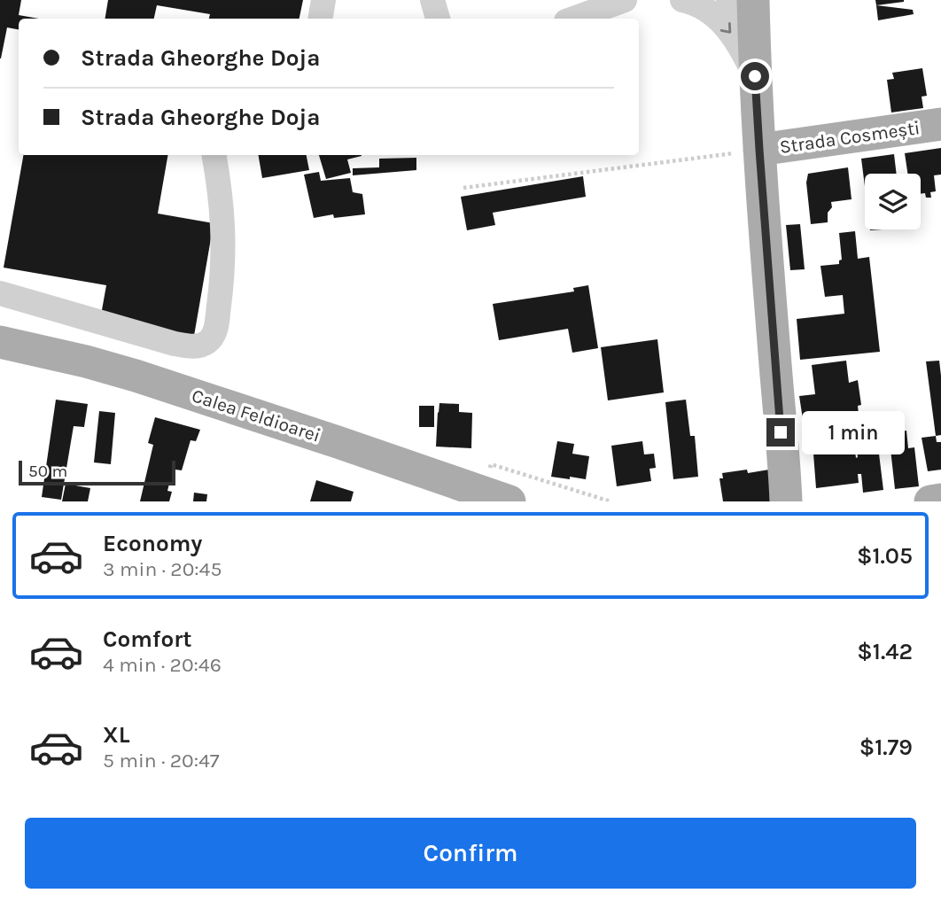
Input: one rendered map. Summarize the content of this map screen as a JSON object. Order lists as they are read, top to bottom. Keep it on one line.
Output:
{"streets":{"main road":["Strada Cosmești","Calea Feldioarei"]},"scale_bar":"50 m","page":{"banner":["Strada Gheorghe Doja","Strada Gheorghe Doja"],"bubble":"1 min","scale":"50 m","list":[{"name":"Economy","note":"3 min · 20:45","value":"$1.05"},{"name":"Comfort","note":"4 min · 20:46","value":"$1.42"},{"name":"XL","note":"5 min · 20:47","value":"$1.79"}],"buttons":"Confirm"}}
